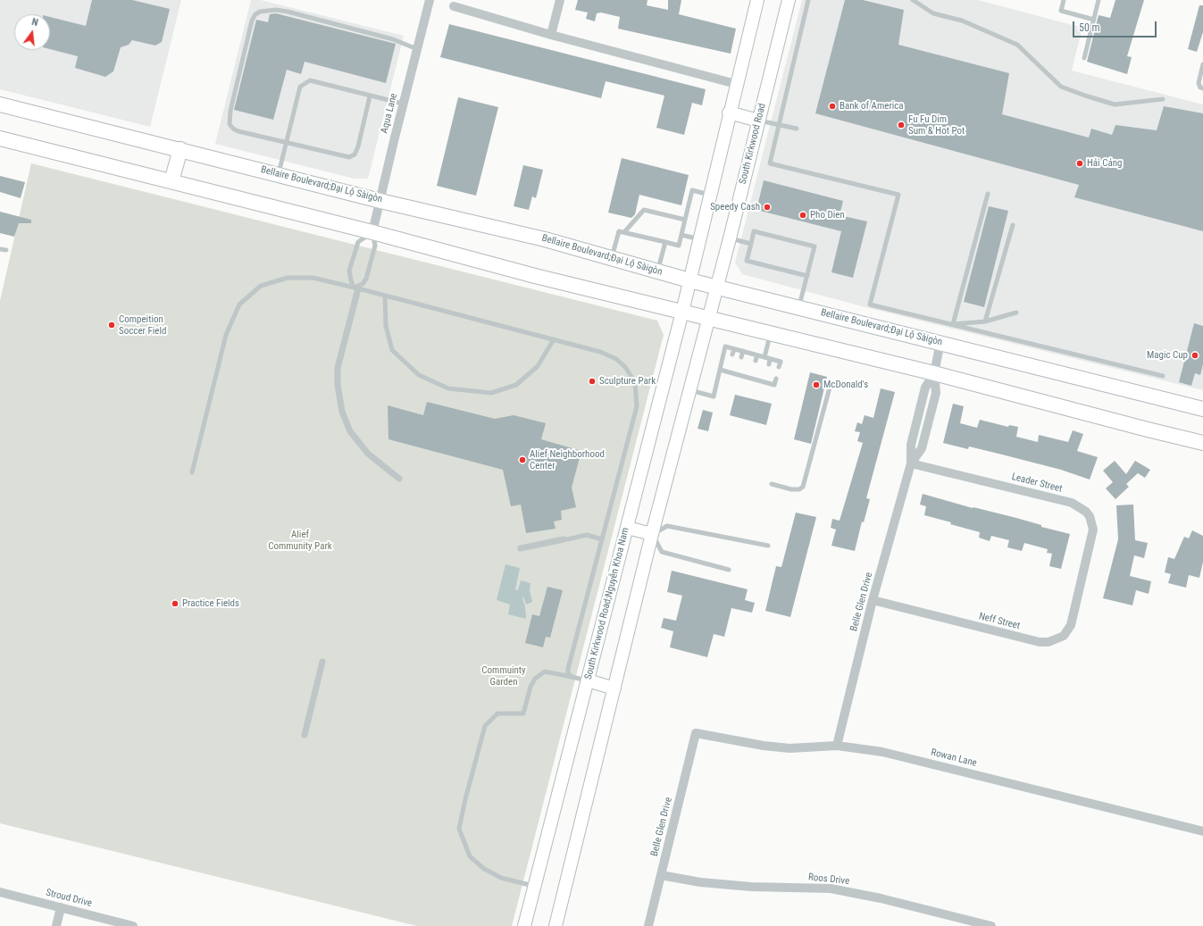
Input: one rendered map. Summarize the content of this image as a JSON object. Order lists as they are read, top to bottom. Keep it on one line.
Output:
{"streets":{"main road":["South Kirkwood Road","Bellaire Boulevard;Đại Lộ Sàigòn","South Kirkwood Road;Nguyễn Khoa Nam"],"street":["Aqua Lane","Leader Street","Belle Glen Drive","Neff Street","Rowan Lane","Roos Drive","Stroud Drive"]},"crossings":[["Aqua Lane","Bellaire Boulevard;Đại Lộ Sàigòn"],["South Kirkwood Road","Bellaire Boulevard;Đại Lộ Sàigòn"],["Bellaire Boulevard;Đại Lộ Sàigòn","Belle Glen Drive"],["Bellaire Boulevard;Đại Lộ Sàigòn","South Kirkwood Road;Nguyễn Khoa Nam"],["Leader Street","Belle Glen Drive"],["Leader Street","Neff Street"],["Belle Glen Drive","Neff Street"],["Belle Glen Drive","Rowan Lane"],["Belle Glen Drive","Roos Drive"]],"parks":["Alief Community Park","Commuinty Garden"],"places":["Bank of America","Fu Fu Dim Sum & Hot Pot","Hải Cảng","Speedy Cash","Pho Dien","Compeition Soccer Field","Magic Cup","Sculpture Park","McDonald's","Alief Neighborhood Center","Practice Fields"],"scale_bar":"50 m","north":"top"}
